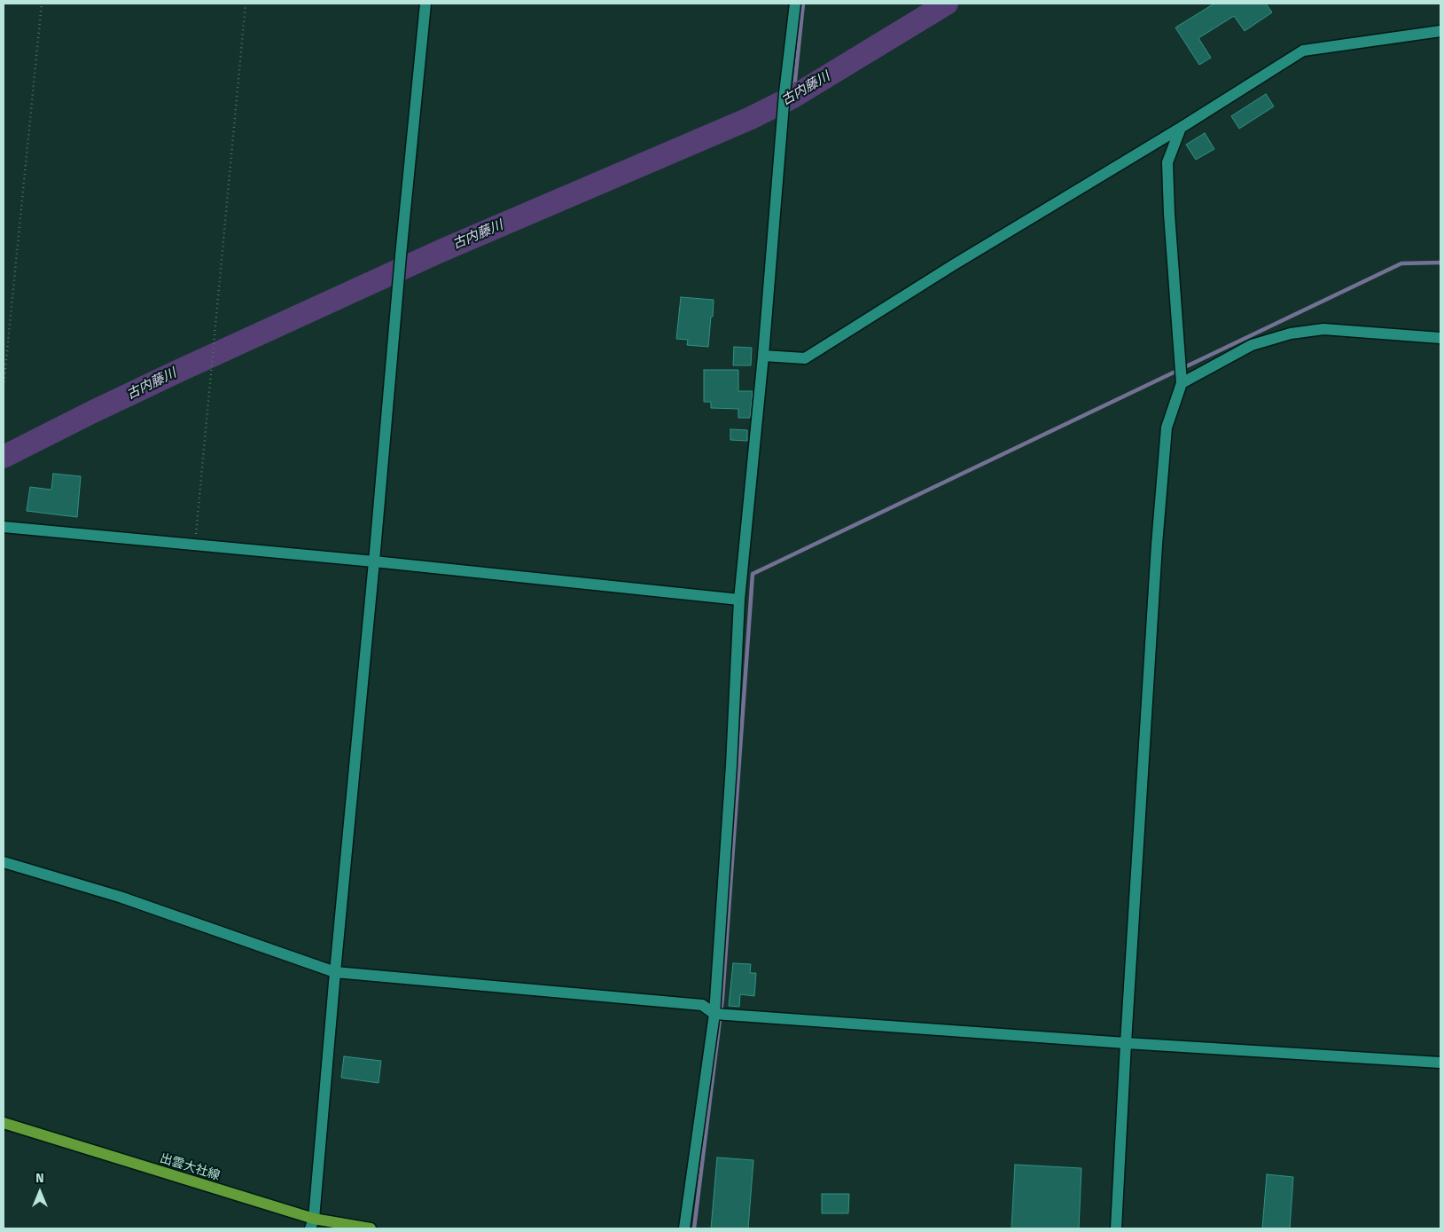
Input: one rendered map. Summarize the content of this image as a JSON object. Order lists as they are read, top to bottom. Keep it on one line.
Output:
{"streets":{"main road":["出雲大社線"]},"water":["古内藤川"],"north":"top"}
